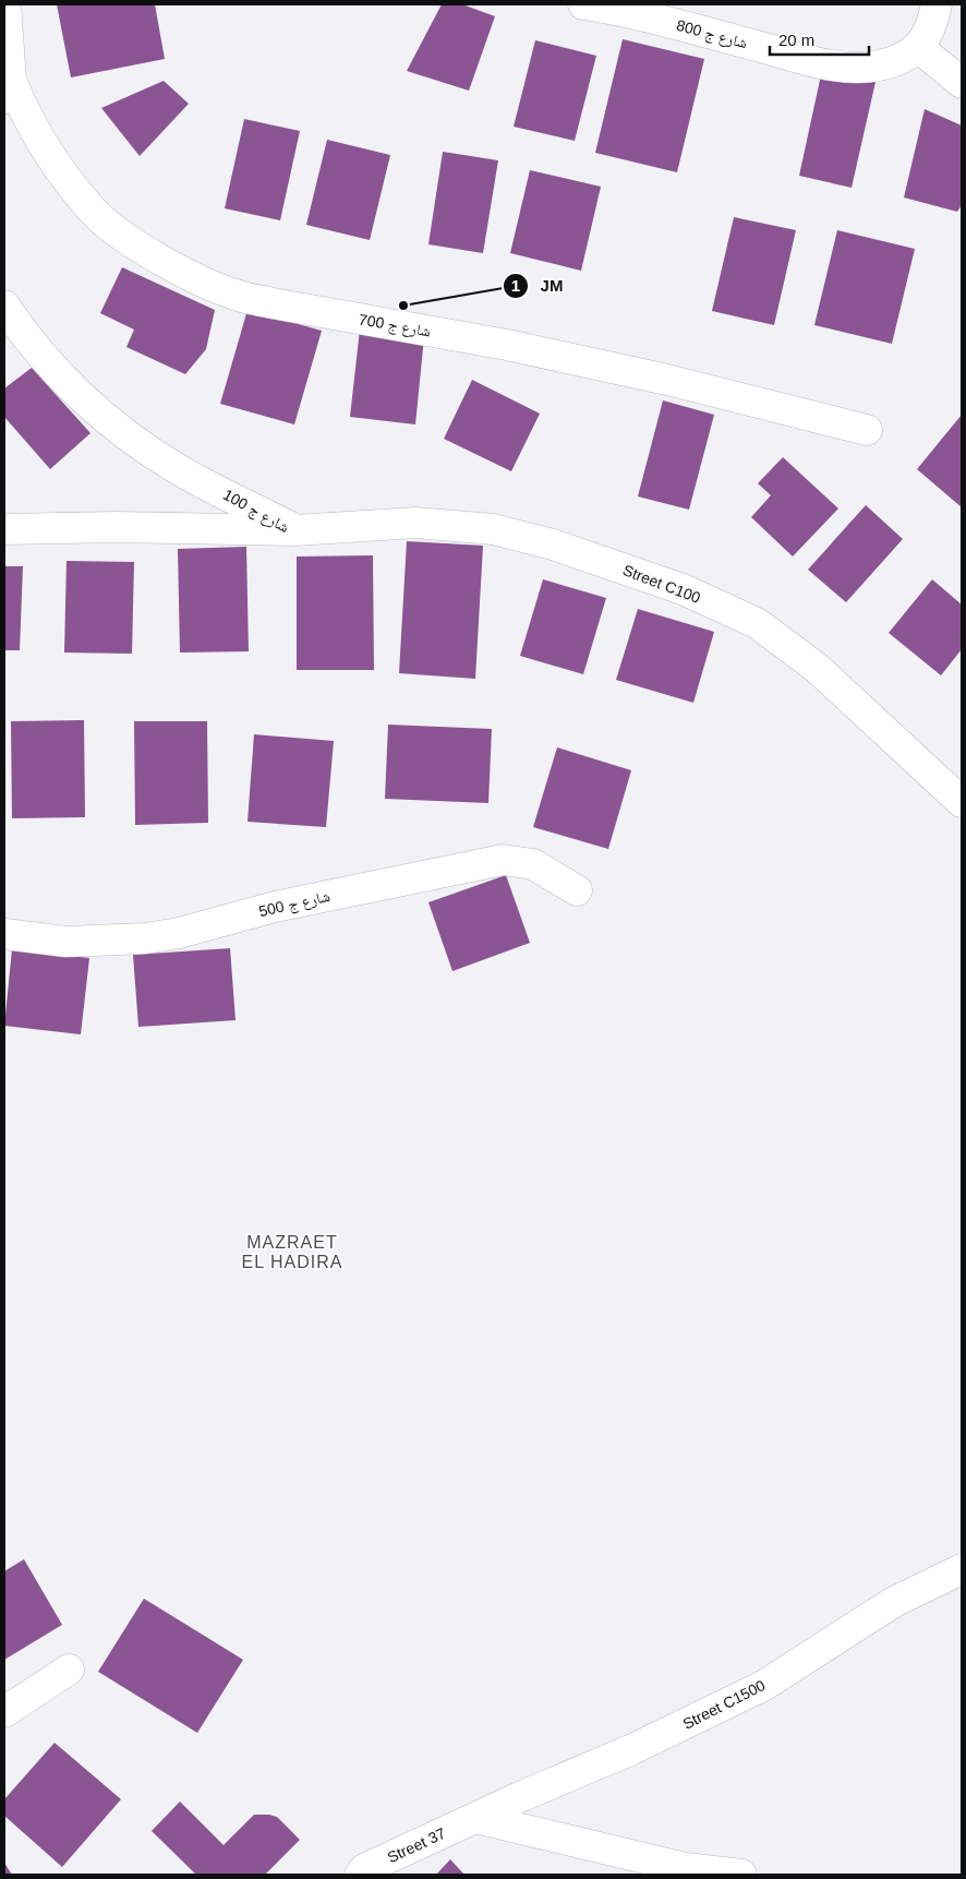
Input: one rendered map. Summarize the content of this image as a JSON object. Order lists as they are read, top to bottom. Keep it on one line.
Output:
{"streets":{"street":["شارع ج 800","شارع ج 700","شارع ج 100","Street C100","شارع ج 500","Street C1500","Street 37"]},"crossings":[["شارع ج 100","Street C100"],["Street C1500","Street 37"]],"districts":["MAZRAET EL HADIRA"],"places":["JM"],"scale_bar":"20 m"}
